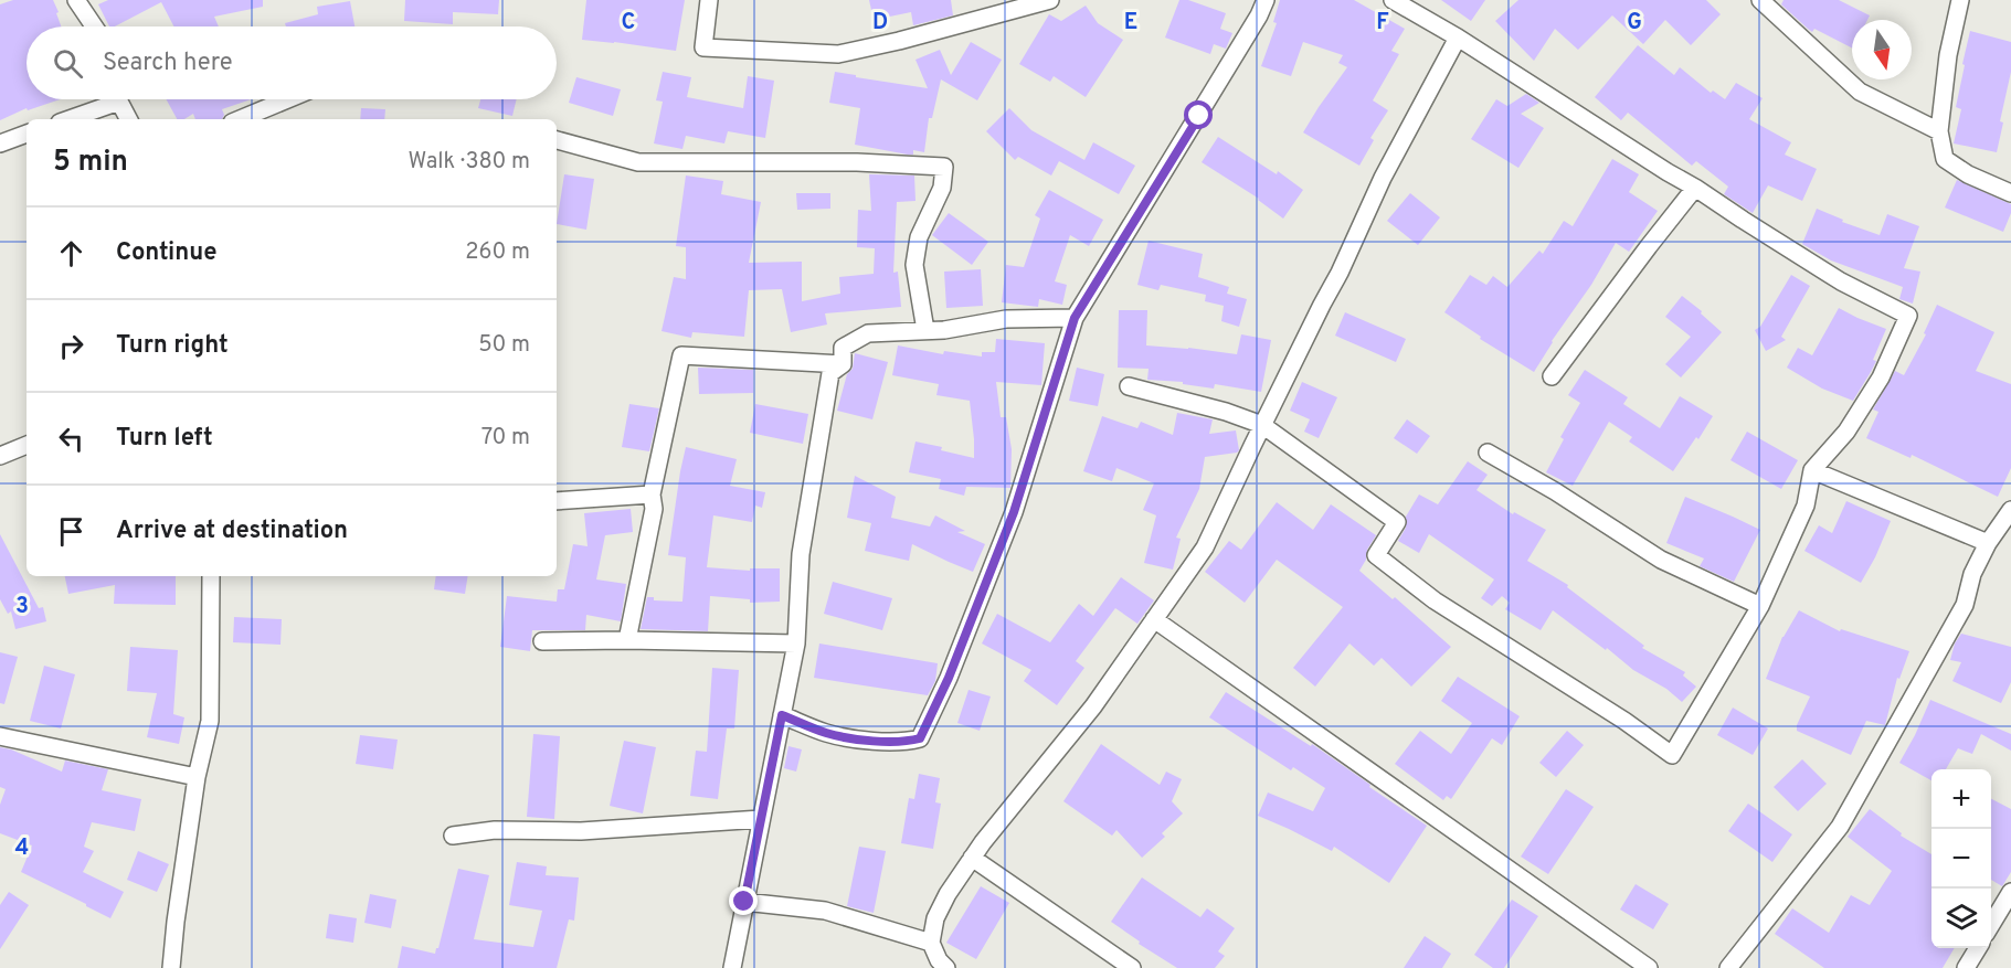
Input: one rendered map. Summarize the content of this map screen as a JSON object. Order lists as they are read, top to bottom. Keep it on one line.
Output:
{"north":"bottom","page":{"search":"Search here","heading":["5 min","Walk · 380 m"],"list":[["Continue","260 m"],["Turn right","50 m"],["Turn left","70 m"],"Arrive at destination"],"map_buttons":["+","−"]},"grid":{"columns":["C","D","E","F","G"],"rows":["3","4"]}}
